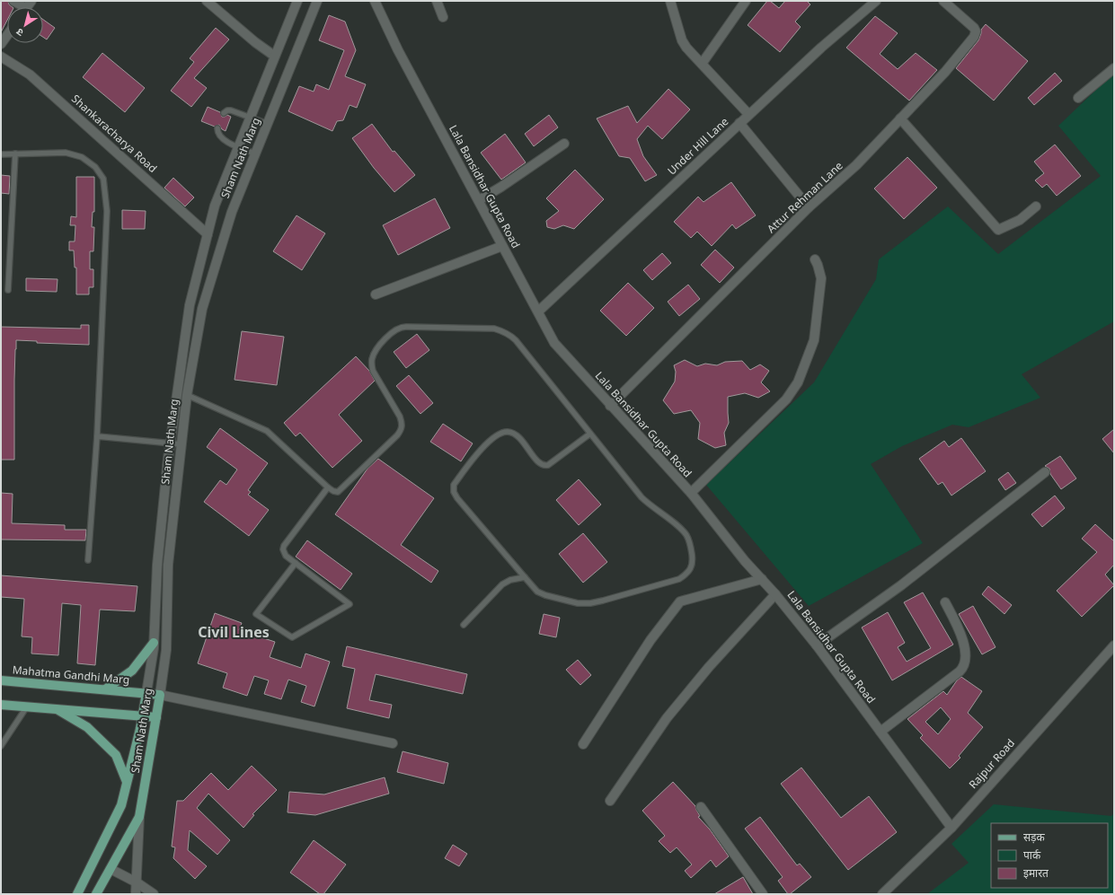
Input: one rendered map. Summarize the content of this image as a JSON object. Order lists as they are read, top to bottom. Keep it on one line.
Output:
{"streets":{"main road":["Sham Nath Marg","Mahatma Gandhi Marg"],"street":["Shankaracharya Road","Under Hill Lane","Lala Bansidhar Gupta Road","Attur Rehman Lane","Rajpur Road"]},"crossings":[["Shankaracharya Road","Sham Nath Marg"],["Under Hill Lane","Lala Bansidhar Gupta Road"],["Sham Nath Marg","Mahatma Gandhi Marg"],["Lala Bansidhar Gupta Road","Attur Rehman Lane"],["Lala Bansidhar Gupta Road","Rajpur Road"]],"districts":["Civil Lines"],"legend":["सड़क","पार्क","इमारत"],"north":"bottom left"}
